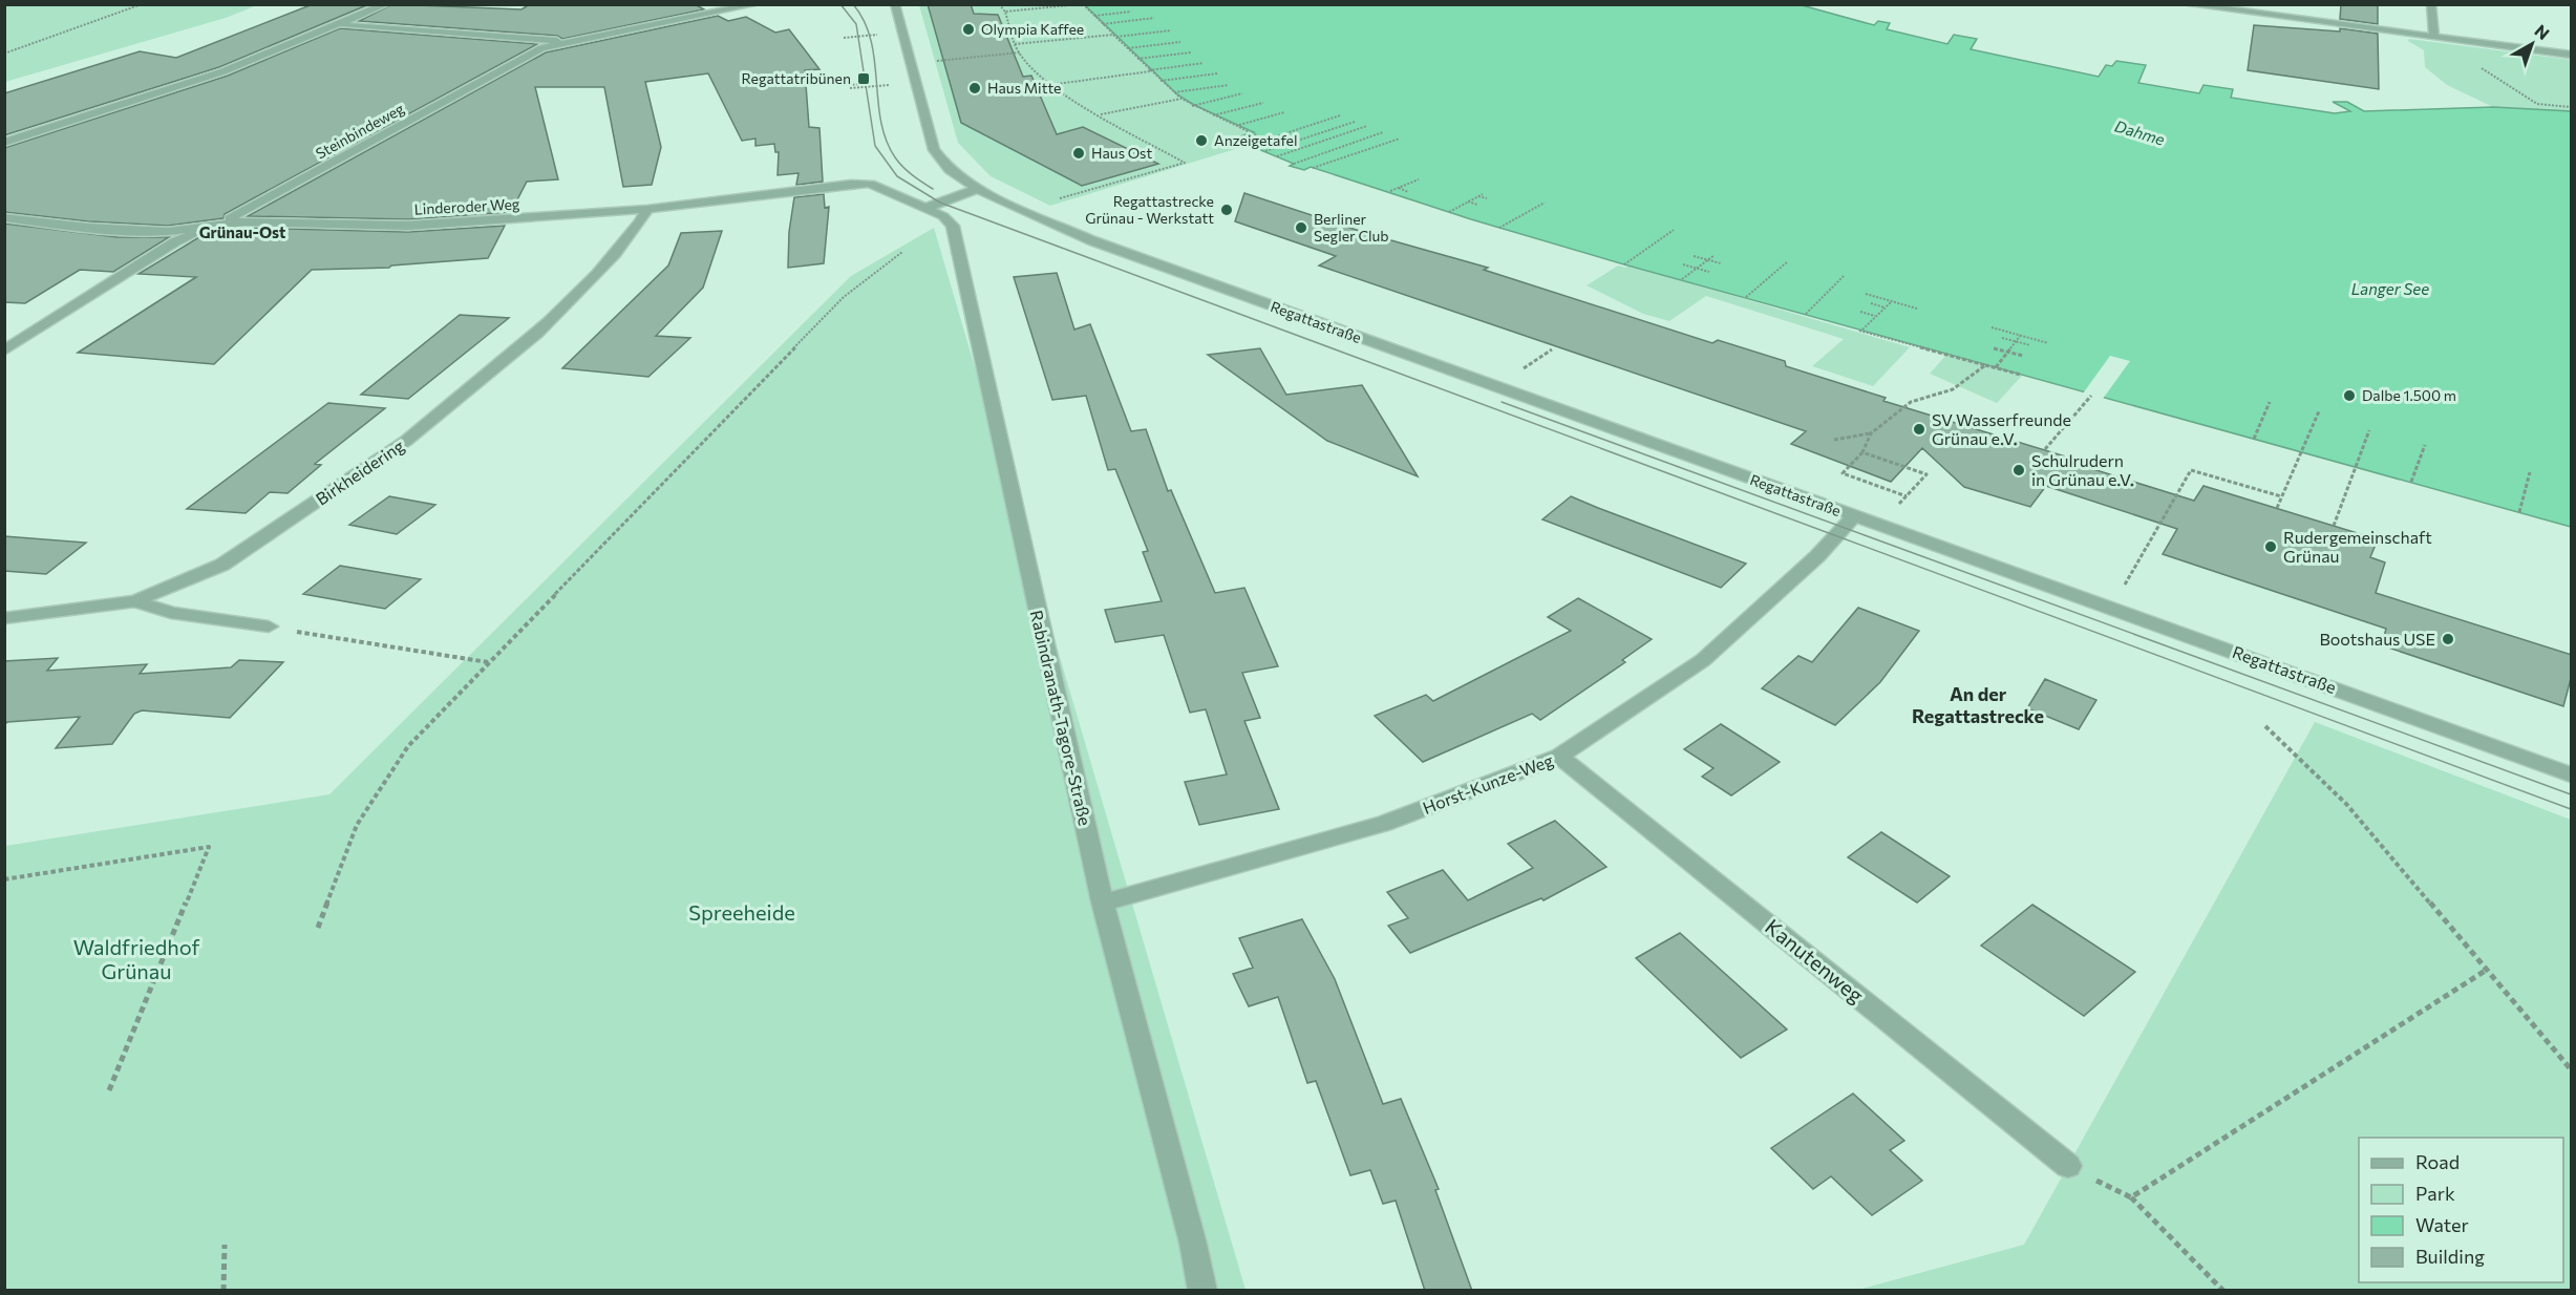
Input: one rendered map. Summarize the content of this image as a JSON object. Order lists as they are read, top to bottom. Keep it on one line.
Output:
{"streets":{"street":["Steinbindeweg","Linderoder Weg","Regattastraße","Birkheidering","Rabindranath-Tagore-Straße","Horst-Kunze-Weg","Kanutenweg"]},"crossings":[["Steinbindeweg","Linderoder Weg"],["Linderoder Weg","Birkheidering"],["Linderoder Weg","Rabindranath-Tagore-Straße"],["Regattastraße","Horst-Kunze-Weg"],["Rabindranath-Tagore-Straße","Horst-Kunze-Weg"],["Horst-Kunze-Weg","Kanutenweg"]],"districts":["Grünau-Ost","An der Regattastrecke"],"water":["Dahme","Langer See"],"parks":["Spreeheide","Waldfriedhof Grünau"],"places":{"other":["Olympia Kaffee","Haus Mitte","Anzeigetafel","Haus Ost","Regattastrecke Grünau - Werkstatt","Berliner Segler Club","Dalbe 1.500 m","SV Wasserfreunde Grünau e.V.","Schulrudern in Grünau e.V.","Rudergemeinschaft Grünau","Bootshaus USE"],"transit":["Regattatribünen"]},"legend":["Road","Park","Water","Building"],"north":"top right"}
